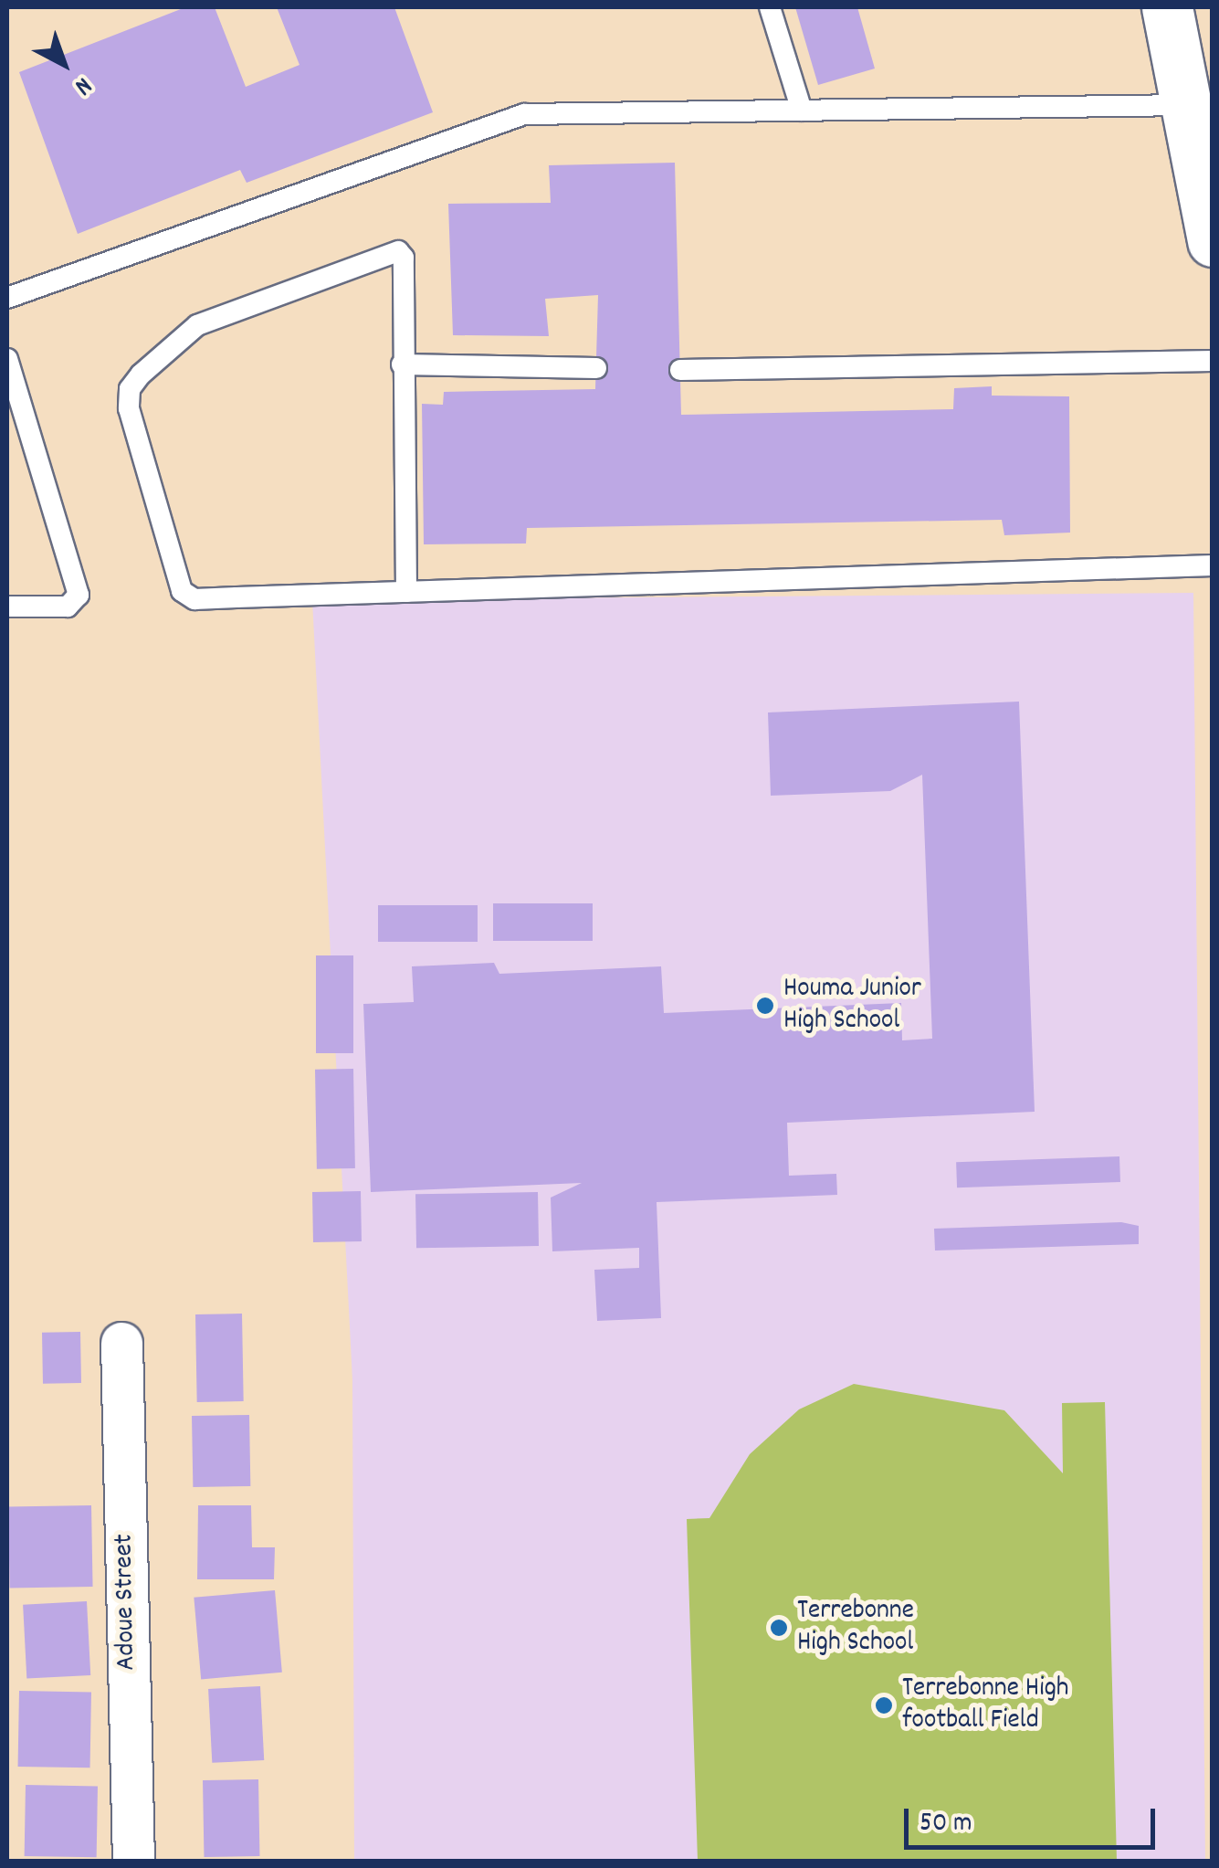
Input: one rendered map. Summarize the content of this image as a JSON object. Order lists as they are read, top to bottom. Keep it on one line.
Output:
{"streets":{"street":["Adoue Street"]},"places":["Houma Junior High School","Terrebonne High School","Terrebonne High football Field"],"scale_bar":"50 m","north":"bottom right"}
